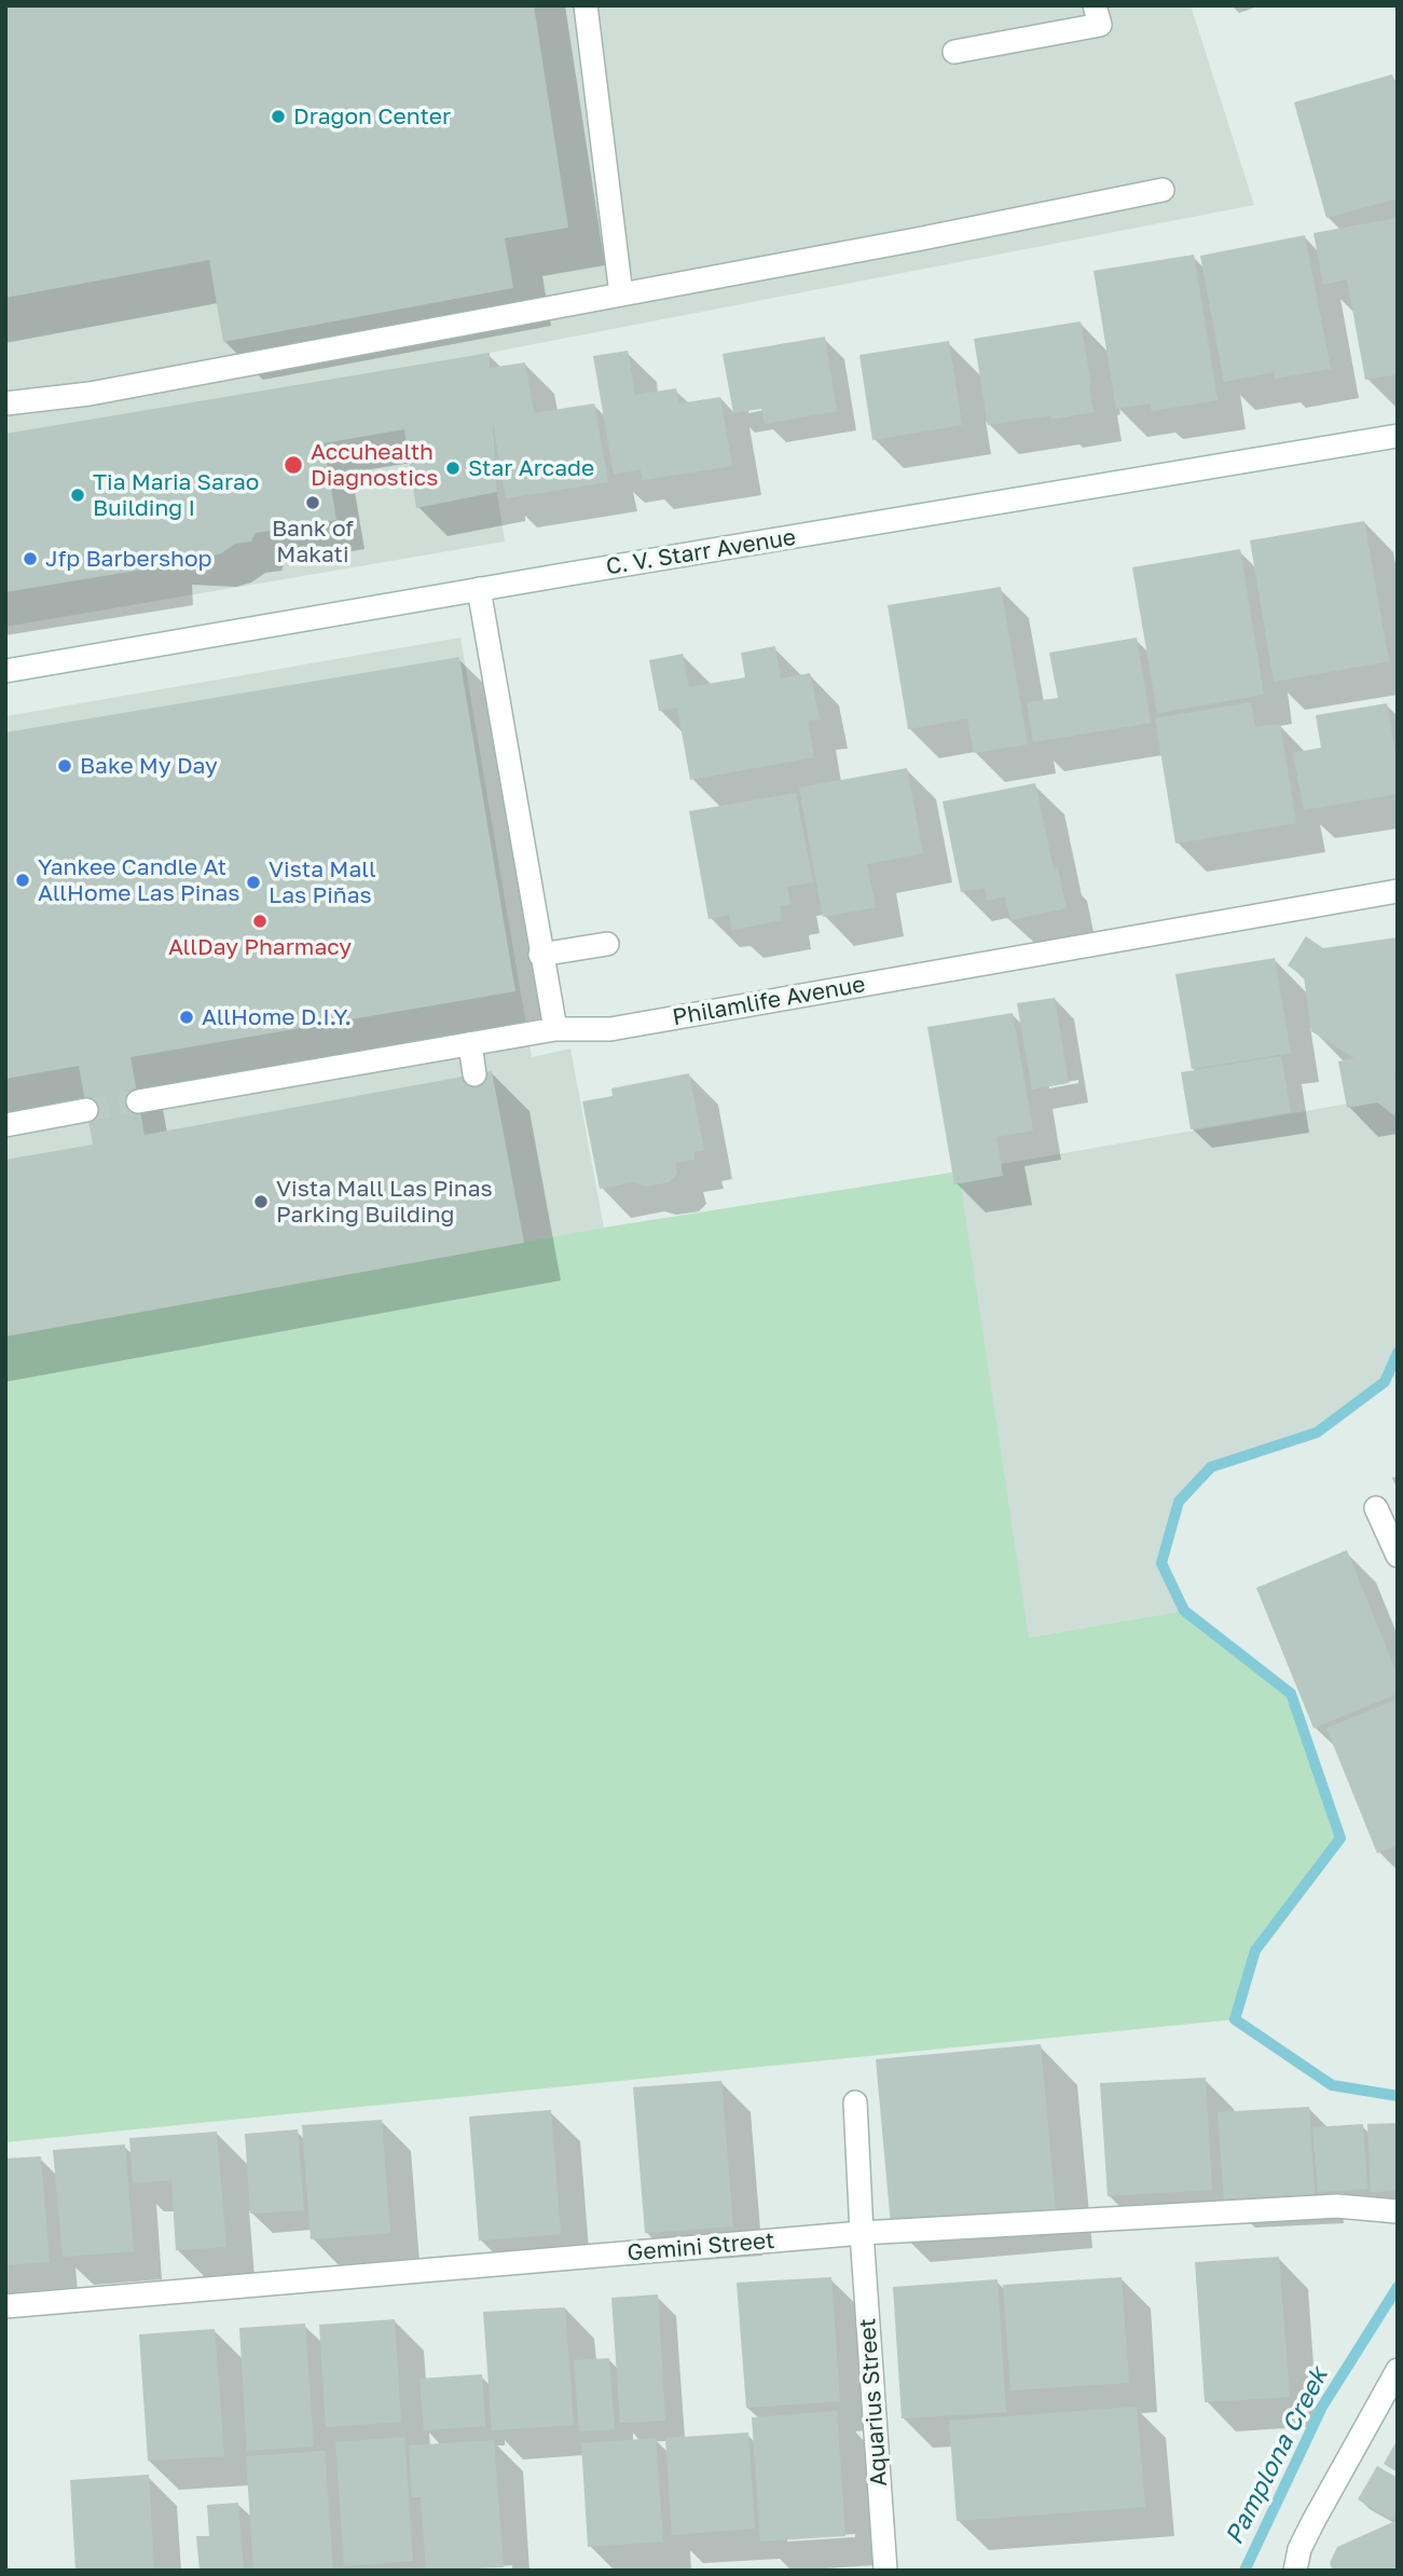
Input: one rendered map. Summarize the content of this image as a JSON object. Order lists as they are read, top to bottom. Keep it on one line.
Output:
{"streets":{"street":["C. V. Starr Avenue","Philamlife Avenue","Gemini Street","Aquarius Street"]},"crossings":[["Gemini Street","Aquarius Street"]],"water":["Pamplona Creek"],"places":["Dragon Center","Accuhealth Diagnostics","Star Arcade","Tia Maria Sarao Building I","Bank of Makati","Jfp Barbershop","Bake My Day","Yankee Candle At AllHome Las Pinas","Vista Mall Las Piñas","AllDay Pharmacy","AllHome D.I.Y.","Vista Mall Las Pinas Parking Building"]}
